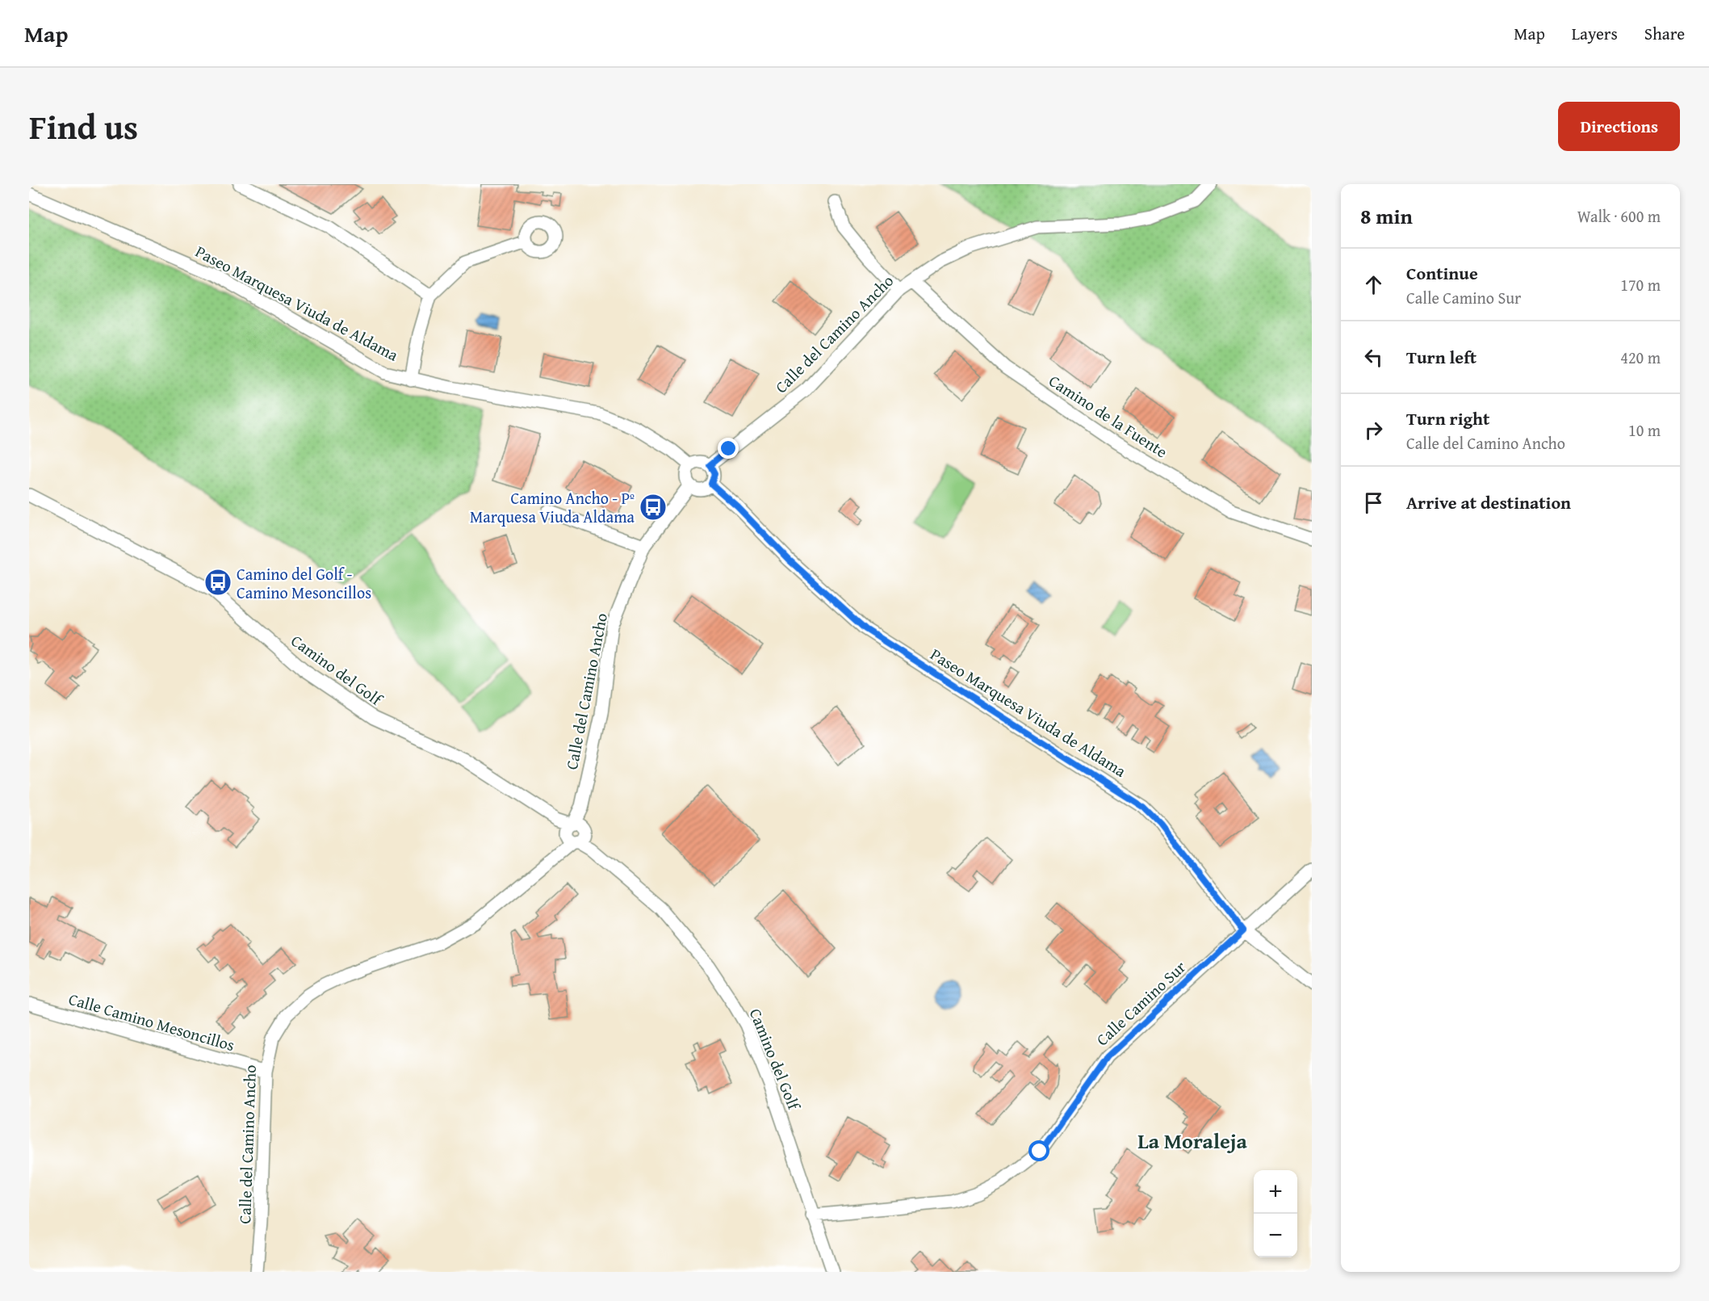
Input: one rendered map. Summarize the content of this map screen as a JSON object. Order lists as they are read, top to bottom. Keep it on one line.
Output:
{"streets":{"street":["Paseo Marquesa Viuda de Aldama","Calle del Camino Ancho","Camino de la Fuente","Camino del Golf","Calle Camino Sur","Calle Camino Mesoncillos"]},"crossings":[["Paseo Marquesa Viuda de Aldama","Calle del Camino Ancho"],["Paseo Marquesa Viuda de Aldama","Calle Camino Sur"],["Calle del Camino Ancho","Camino de la Fuente"],["Calle del Camino Ancho","Camino del Golf"],["Calle del Camino Ancho","Calle Camino Mesoncillos"],["Camino del Golf","Calle Camino Sur"]],"districts":["La Moraleja"],"places":{"bus stop":["Camino Ancho - Pº Marquesa Viuda Aldama","Camino del Golf - Camino Mesoncillos"]},"page":{"header":"Map","nav":["Map","Layers","Share"],"title":"Find us","buttons":"Directions","heading":["8 min","Walk · 600 m"],"list":[["Continue","Calle Camino Sur","170 m"],["Turn left","420 m"],["Turn right","Calle del Camino Ancho","10 m"],"Arrive at destination"],"map_buttons":["+","−"]}}
